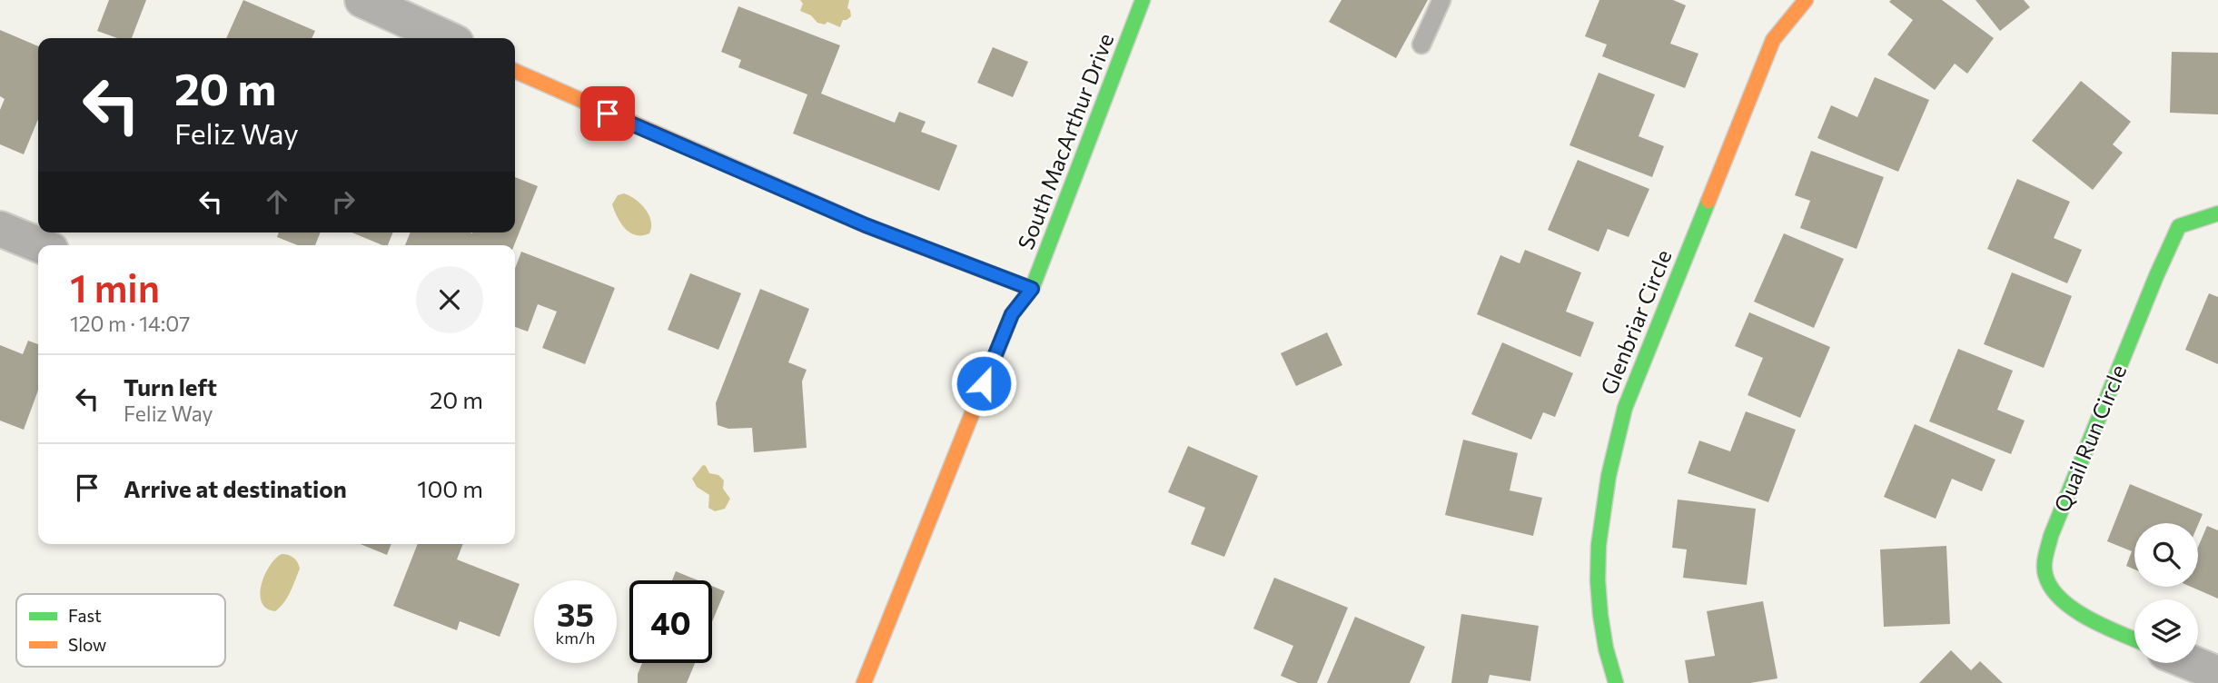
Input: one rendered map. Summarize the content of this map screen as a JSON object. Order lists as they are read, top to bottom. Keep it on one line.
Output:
{"streets":{"street":["South MacArthur Drive","Glenbriar Circle","Quail Run Circle"]},"legend":["Fast","Slow"],"page":{"turn":["20 m","Feliz Way"],"heading":["1 min","120 m · 14:07"],"list":[{"name":"Turn left","note":"Feliz Way","value":"20 m"},{"name":"Arrive at destination","value":"100 m"}],"speed":"35 km/h","limit":"40"}}
